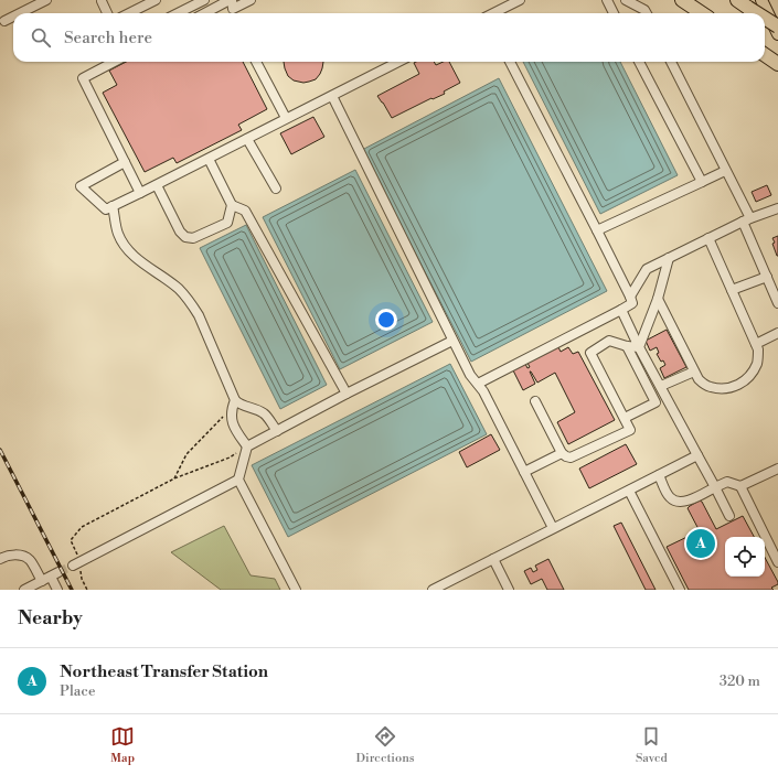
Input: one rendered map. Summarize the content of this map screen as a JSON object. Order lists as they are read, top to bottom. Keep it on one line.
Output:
{"page":{"search":"Search here","pins":"A","heading":"Nearby","list":[{"mark":"A","name":"Northeast Transfer Station","note":"Place","value":"320 m"}],"nav":["Map","Directions","Saved"]}}
